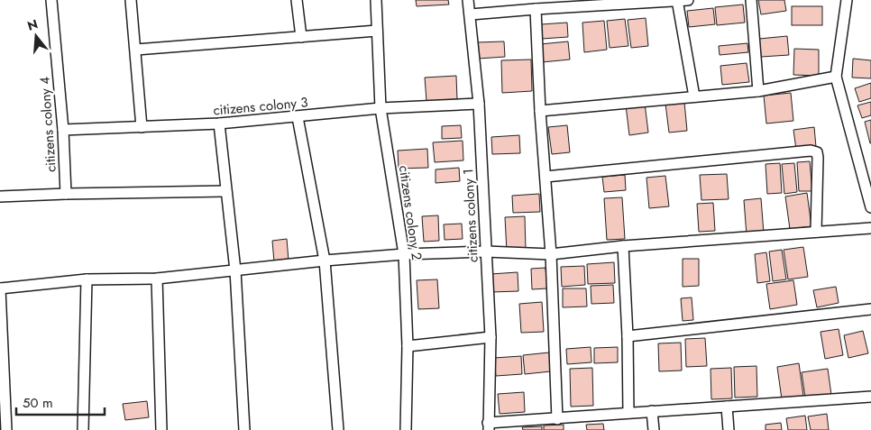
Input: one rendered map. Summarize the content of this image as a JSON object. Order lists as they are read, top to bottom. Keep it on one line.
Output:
{"streets":{"street":["citizens colony 3","citizens colony 4","citizens colony 2","citizens colony 1"]},"crossings":[["citizens colony 3","citizens colony 4"],["citizens colony 3","citizens colony 2"],["citizens colony 3","citizens colony 1"]],"scale_bar":"50 m","north":"top"}
